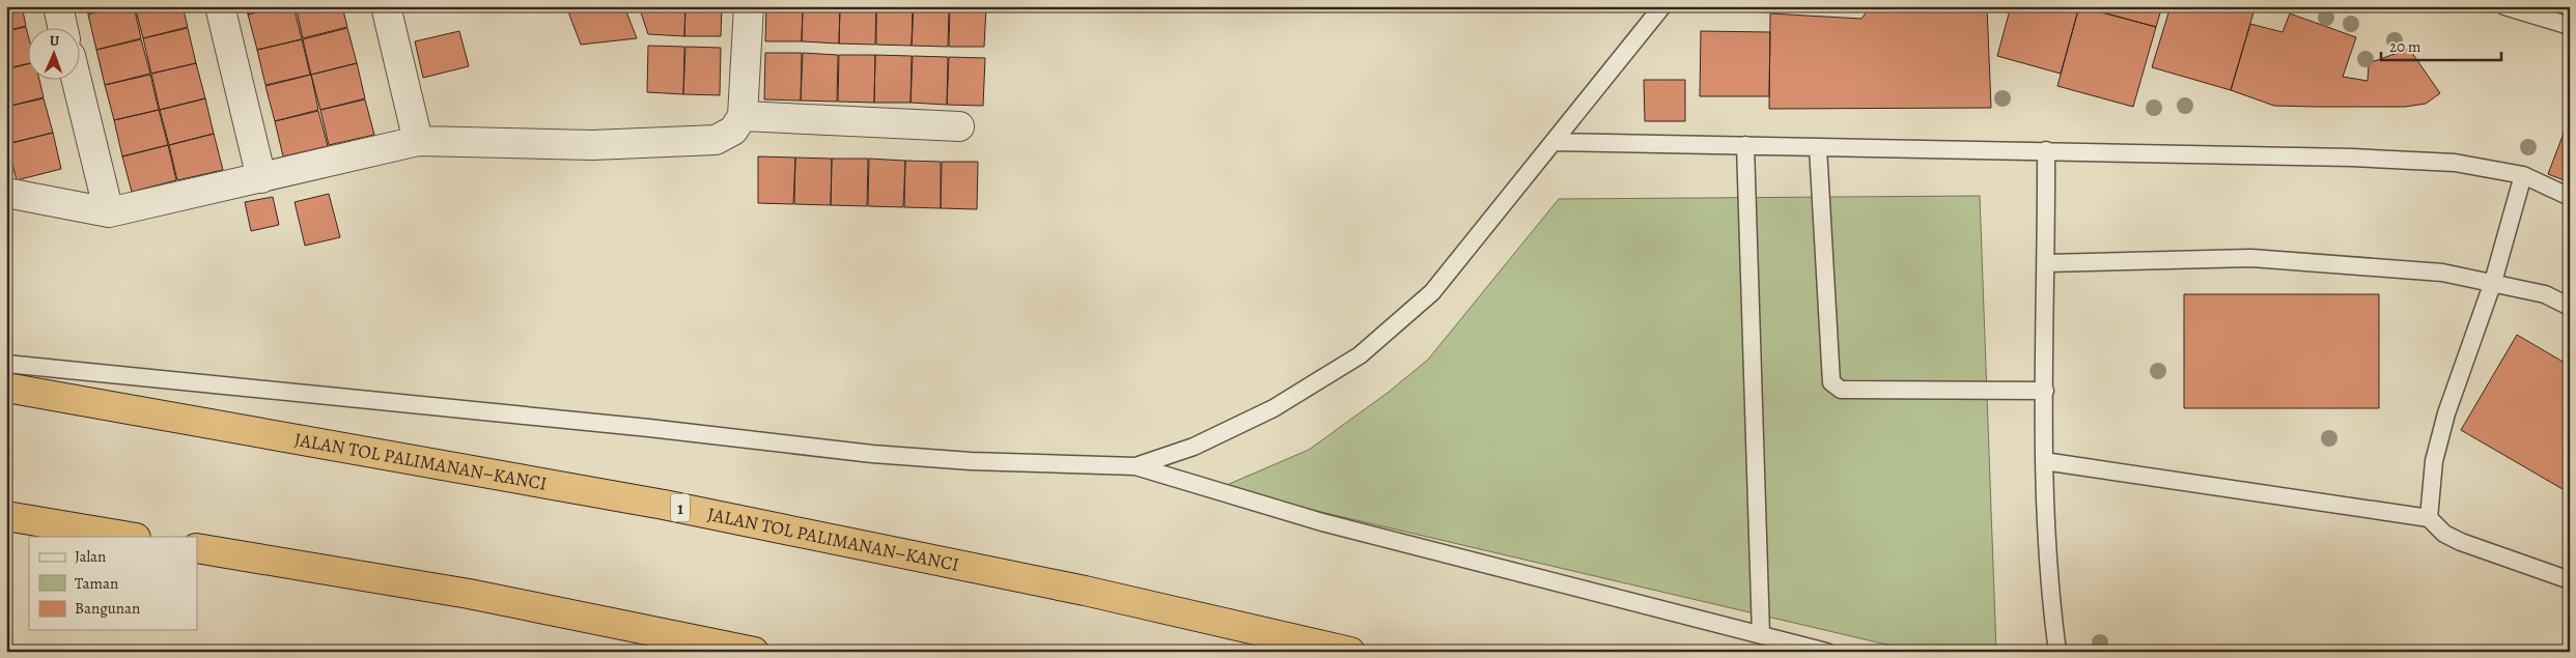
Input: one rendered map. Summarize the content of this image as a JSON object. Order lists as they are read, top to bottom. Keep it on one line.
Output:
{"streets":{"highway":["JALAN TOL PALIMANAN–KANCI","1"]},"legend":["Jalan","Taman","Bangunan"],"scale_bar":"20 m","north":"top"}
